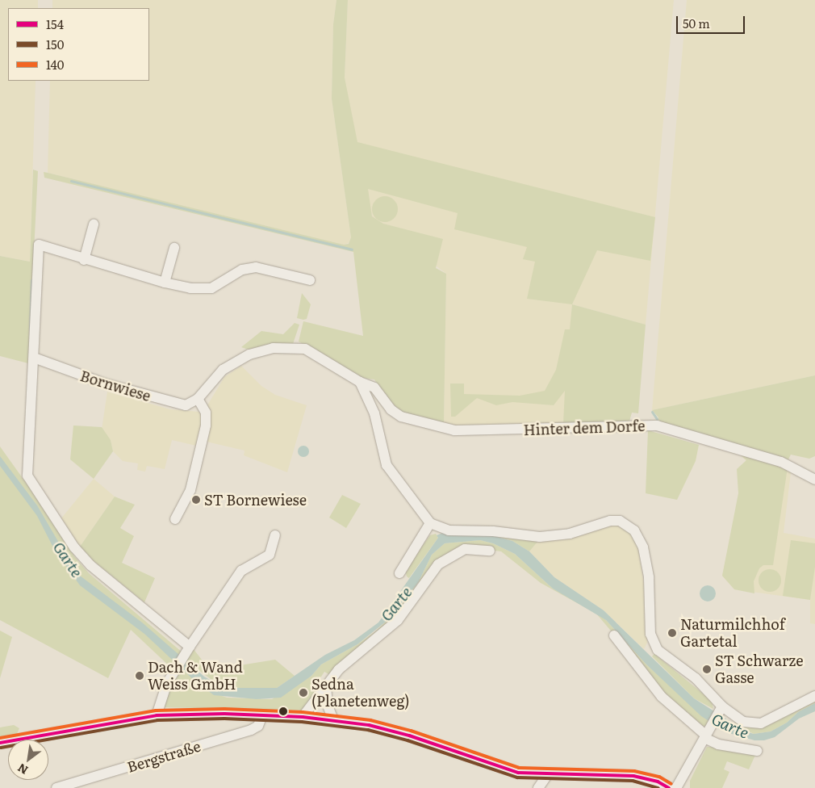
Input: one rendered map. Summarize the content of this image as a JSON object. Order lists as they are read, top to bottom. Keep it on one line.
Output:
{"streets":{"street":["Bornwiese","Hinter dem Dorfe","Bergstraße"]},"water":["Garte"],"places":["ST Bornewiese","Naturmilchhof Gartetal","ST Schwarze Gasse","Dach & Wand Weiss GmbH","Sedna (Planetenweg)"],"lines":["transit line 140","transit line 154","transit line 150"],"legend":["154","150","140"],"scale_bar":"50 m","north":"bottom left"}
